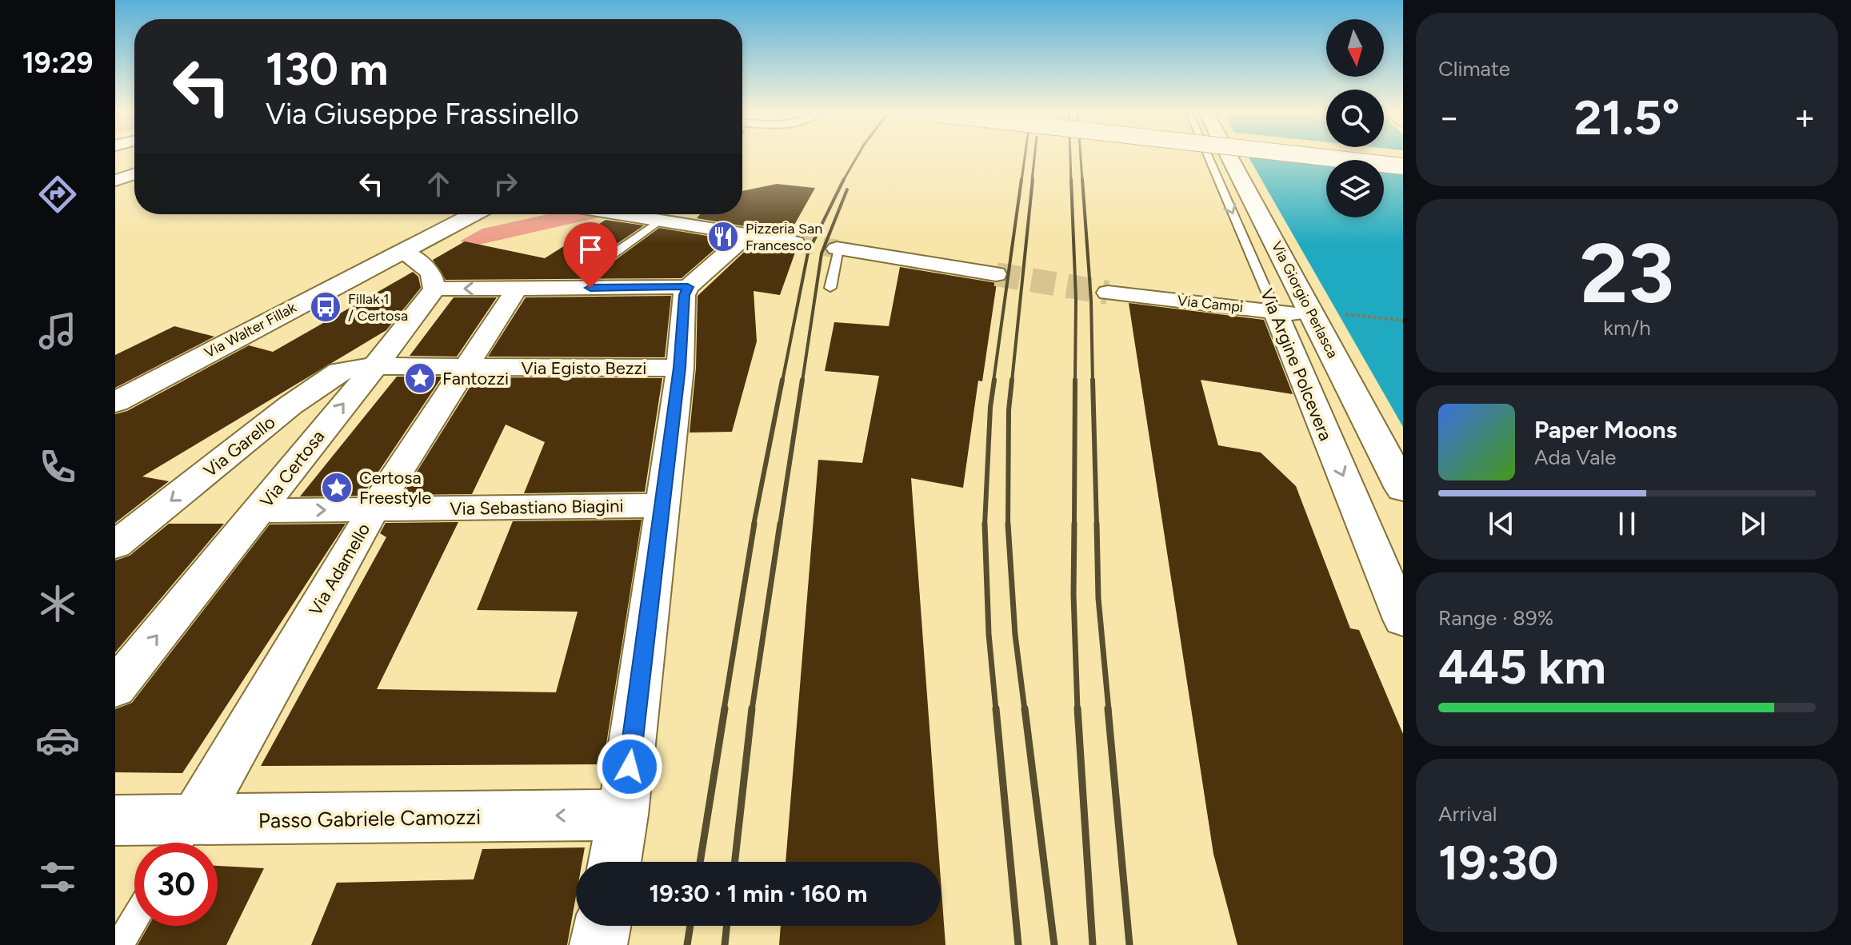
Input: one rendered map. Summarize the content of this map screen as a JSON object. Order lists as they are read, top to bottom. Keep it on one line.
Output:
{"streets":{"main road":["Via Giorgio Perlasca","Via Walter Fillak"],"street":["Via Campi","Via Argine Polcevera","Via Egisto Bezzi","Via Garello","Via Certosa","Via Sebastiano Biagini","Via Adamello","Passo Gabriele Camozzi"]},"crossings":[["Via Giorgio Perlasca","Via Campi"],["Via Campi","Via Argine Polcevera"],["Via Egisto Bezzi","Via Garello"],["Via Egisto Bezzi","Via Certosa"],["Via Egisto Bezzi","Via Adamello"],["Via Garello","Via Certosa"],["Via Certosa","Via Sebastiano Biagini"],["Via Sebastiano Biagini","Via Adamello"],["Via Adamello","Passo Gabriele Camozzi"]],"one_way":["Via Argine Polcevera","Via Garello","Via Certosa","Passo Gabriele Camozzi"],"places":{"restaurant":["Pizzeria San Francesco"],"bus stop":["Fillak 1 / Certosa"],"place":["Fantozzi","Certosa Freestyle"]},"north":"bottom","page":{"tabs":"19:29","tile":["Climate",["23","km/h"],["Range · 89%","445 km"],["Arrival","19:30"]],"turn":["130 m","Via Giuseppe Frassinello"],"heat":["−","21.5°","+"],"song":["Paper Moons","Ada Vale"],"limit":"30","trip":"19:30 · 1 min · 160 m"}}
